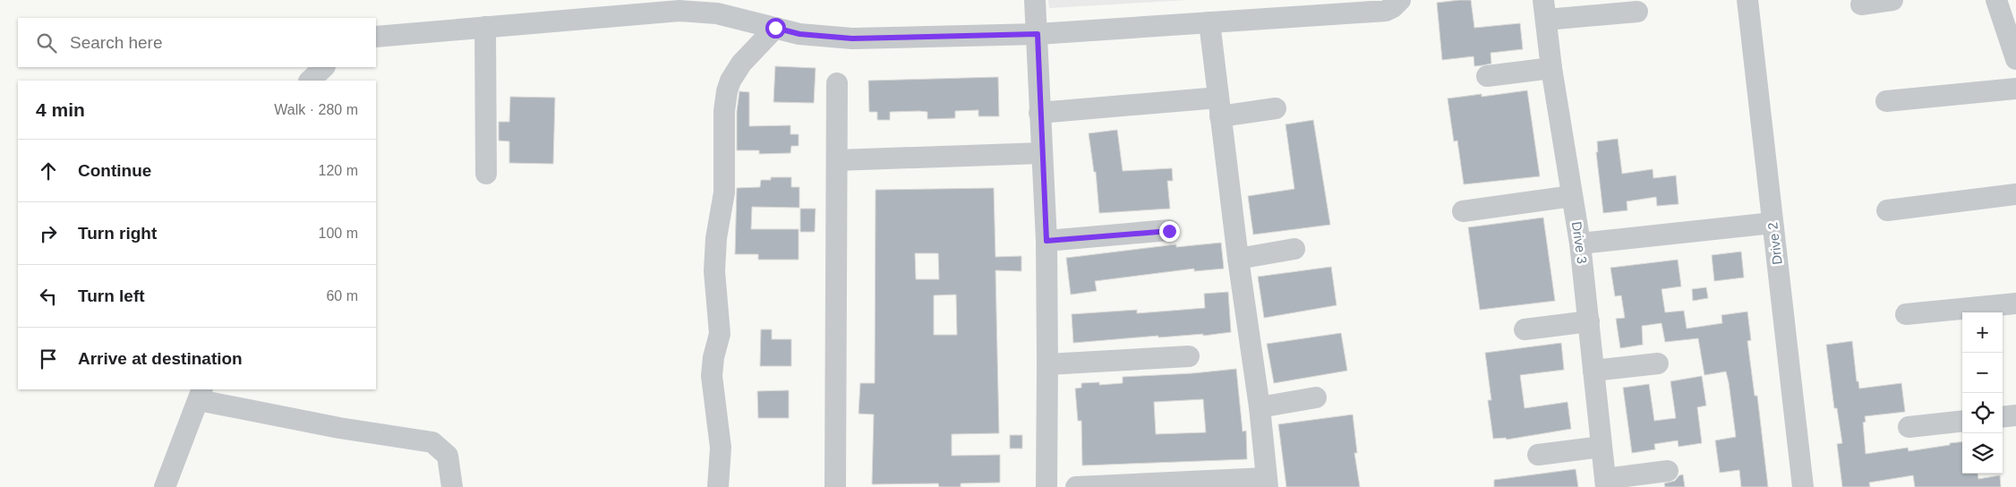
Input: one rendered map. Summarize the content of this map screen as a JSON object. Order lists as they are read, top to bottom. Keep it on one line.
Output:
{"streets":{"street":["Drive 3","Drive 2"]},"page":{"search":"Search here","heading":["4 min","Walk · 280 m"],"list":[["Continue","120 m"],["Turn right","100 m"],["Turn left","60 m"],"Arrive at destination"],"map_buttons":["+","−"]}}
